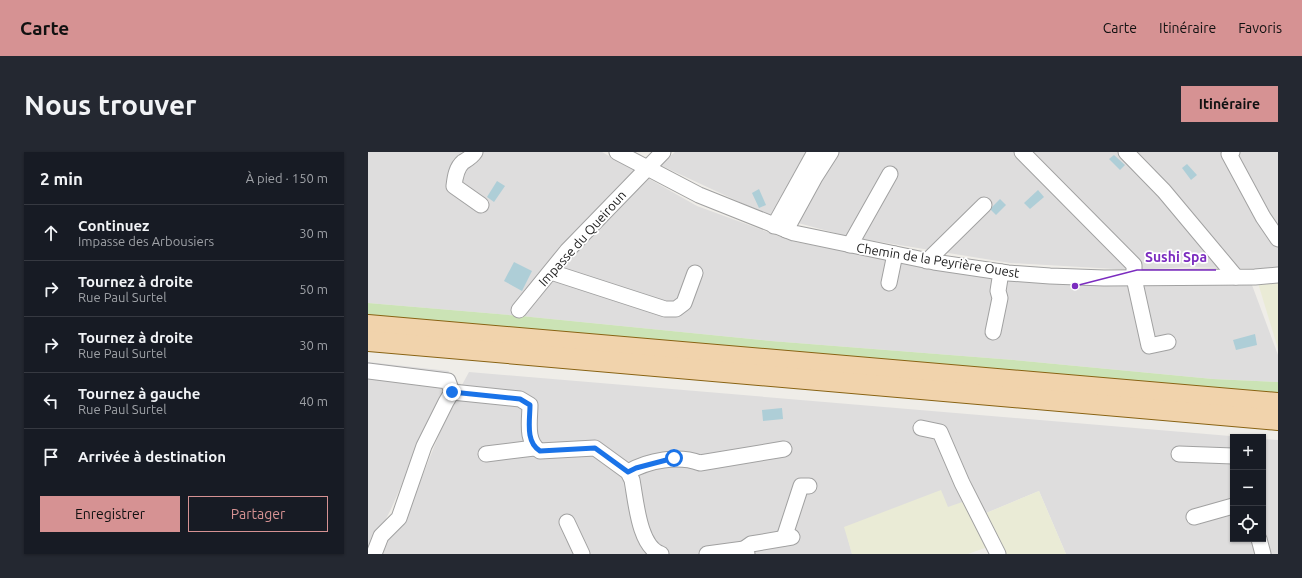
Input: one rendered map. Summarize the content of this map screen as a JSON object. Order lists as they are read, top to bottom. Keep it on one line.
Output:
{"streets":{"street":["Impasse du Queiroun","Chemin de la Peyrière Ouest"]},"crossings":[["Impasse du Queiroun","Chemin de la Peyrière Ouest"]],"places":["Sushi Spa"],"page":{"header":"Carte","nav":["Carte","Itinéraire","Favoris"],"buttons":["Itinéraire",["Enregistrer","Partager"]],"title":"Nous trouver","heading":["2 min","À pied · 150 m"],"list":[["Continuez","Impasse des Arbousiers","30 m"],["Tournez à droite","Rue Paul Surtel","50 m"],["Tournez à droite","Rue Paul Surtel","30 m"],["Tournez à gauche","Rue Paul Surtel","40 m"],"Arrivée à destination"],"map_buttons":["+","−"]}}
